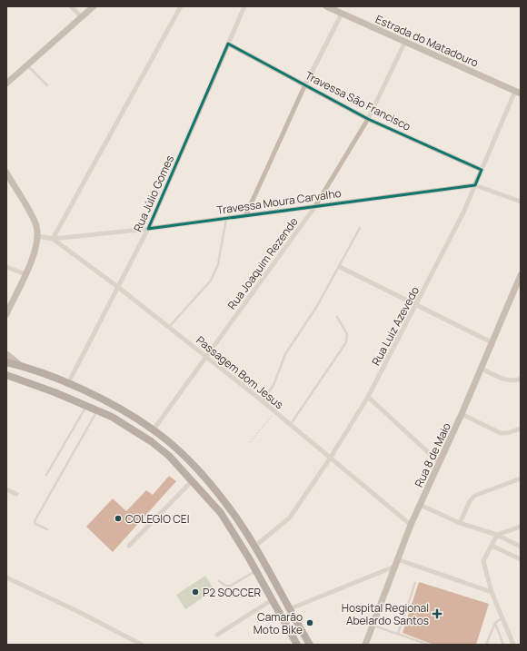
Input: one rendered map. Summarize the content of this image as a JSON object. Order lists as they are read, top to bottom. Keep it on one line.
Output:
{"streets":{"main road":["Estrada do Matadouro","Rua 8 de Maio"],"street":["Travessa São Francisco","Rua Júlio Gomes","Travessa Moura Carvalho","Rua Joaquim Rezende","Rua Luiz Azevedo","Passagem Bom Jesus"]},"crossings":[["Estrada do Matadouro","Rua Joaquim Rezende"],["Estrada do Matadouro","Rua Luiz Azevedo"],["Travessa São Francisco","Rua Júlio Gomes"],["Travessa São Francisco","Rua Joaquim Rezende"],["Travessa São Francisco","Rua Luiz Azevedo"],["Rua Júlio Gomes","Travessa Moura Carvalho"],["Rua Júlio Gomes","Passagem Bom Jesus"],["Travessa Moura Carvalho","Rua Joaquim Rezende"],["Travessa Moura Carvalho","Rua Luiz Azevedo"],["Travessa Moura Carvalho","Passagem Bom Jesus"],["Rua Joaquim Rezende","Passagem Bom Jesus"],["Rua Luiz Azevedo","Passagem Bom Jesus"],["Passagem Bom Jesus","Rua 8 de Maio"]],"places":{"other":["COLEGIO CEI","P2 SOCCER","Camarão Moto Bike"],"health":["Hospital Regional Abelardo Santos"]}}
